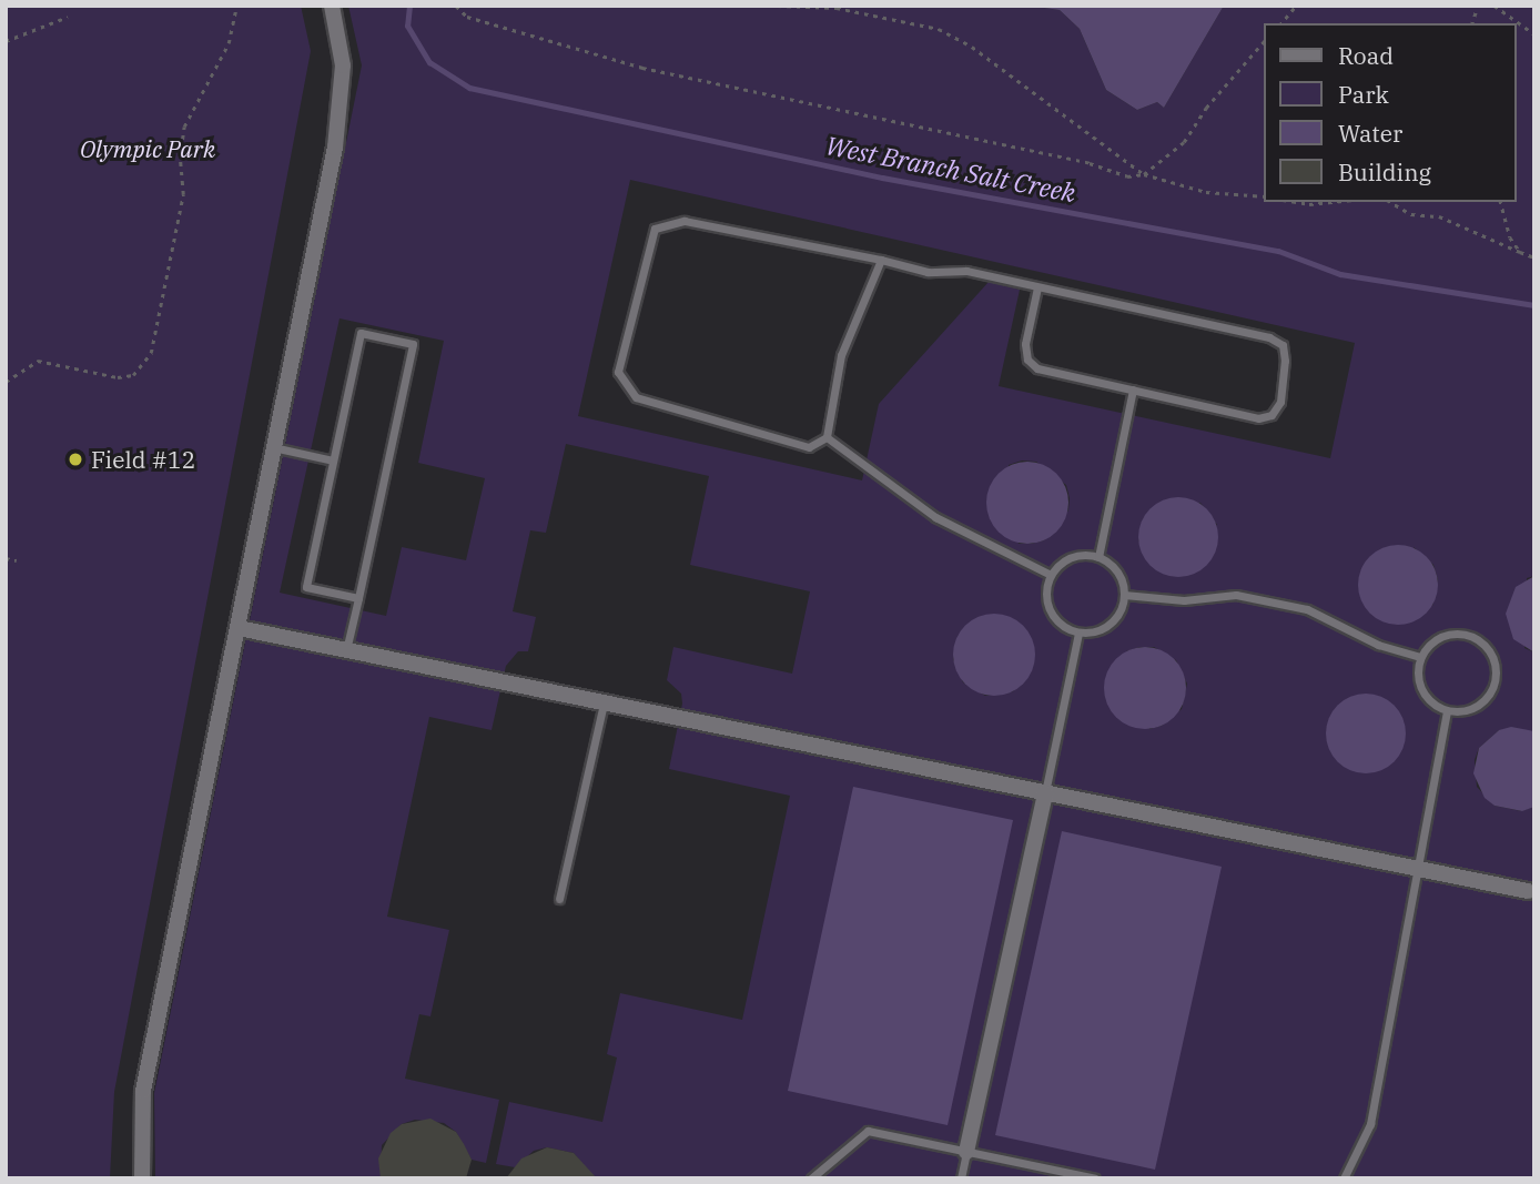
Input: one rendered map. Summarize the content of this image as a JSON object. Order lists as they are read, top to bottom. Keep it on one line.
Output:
{"water":["West Branch Salt Creek"],"parks":["Olympic Park"],"places":["Field #12"],"legend":["Road","Park","Water","Building"]}
